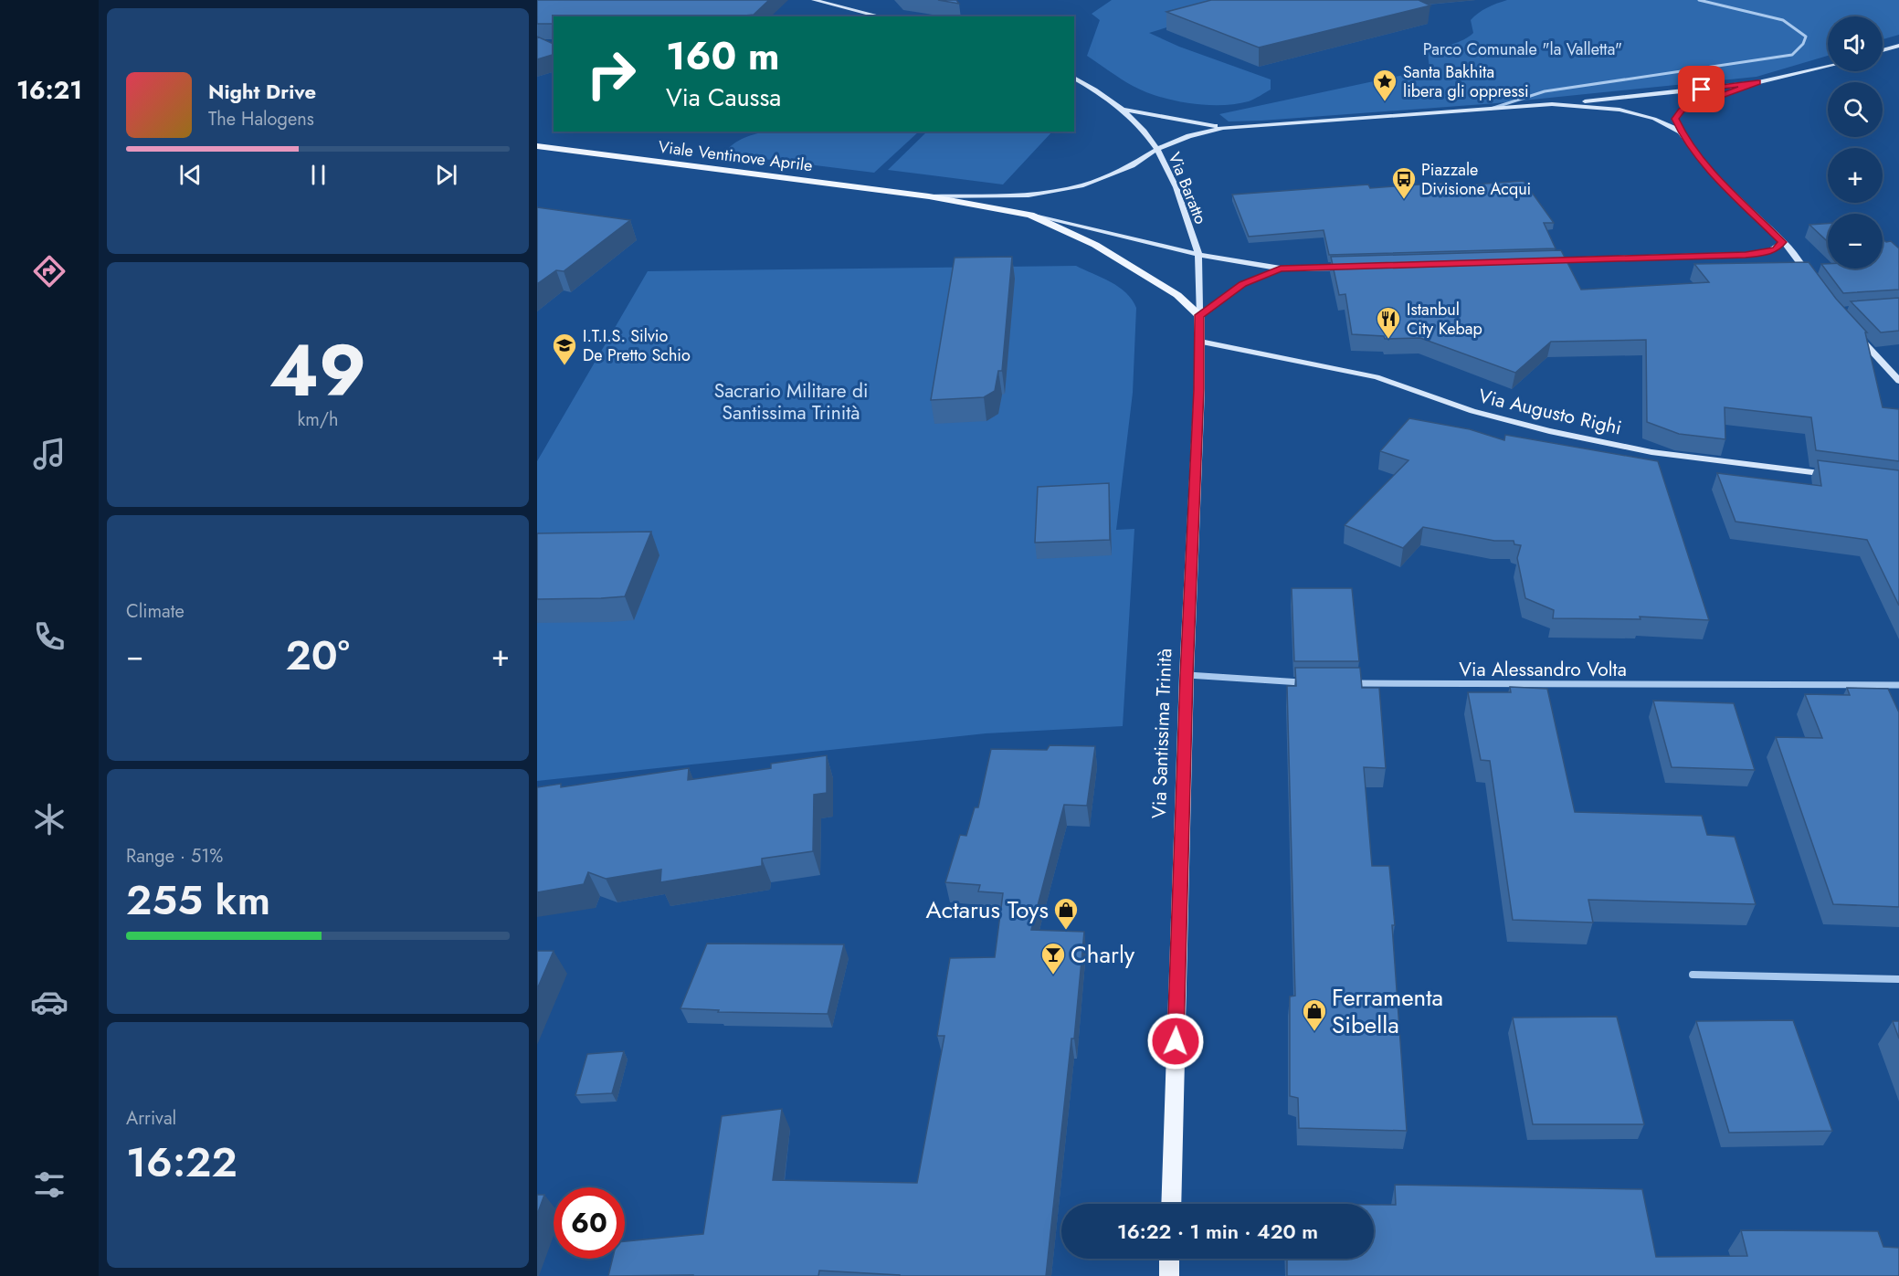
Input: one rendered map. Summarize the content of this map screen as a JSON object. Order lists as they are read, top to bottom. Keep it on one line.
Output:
{"streets":{"main road":["Viale Ventinove Aprile","Via Santissima Trinità"],"street":["Via Baratto","Via Augusto Righi","Via Alessandro Volta"]},"crossings":[["Viale Ventinove Aprile","Via Baratto"],["Viale Ventinove Aprile","Via Santissima Trinità"],["Via Baratto","Via Santissima Trinità"],["Via Augusto Righi","Via Santissima Trinità"]],"parks":["Parco Comunale \"la Valletta\"","Sacrario Militare di Santissima Trinità"],"places":{"place":["Santa Bakhita libera gli oppressi"],"bus stop":["Piazzale Divisione Acqui"],"restaurant":["Istanbul City Kebap"],"school or university":["I.T.I.S. Silvio De Pretto Schio"],"shop":["Actarus Toys","Ferramenta Sibella"],"bar":["Charly"]},"page":{"tabs":"16:21","map_buttons":["+","−"],"turn":["160 m","Via Caussa"],"song":["Night Drive","The Halogens"],"tile":[["49","km/h"],"Climate",["Range · 51%","255 km"],["Arrival","16:22"]],"heat":["−","20°","+"],"limit":"60","trip":"16:22 · 1 min · 420 m"}}
